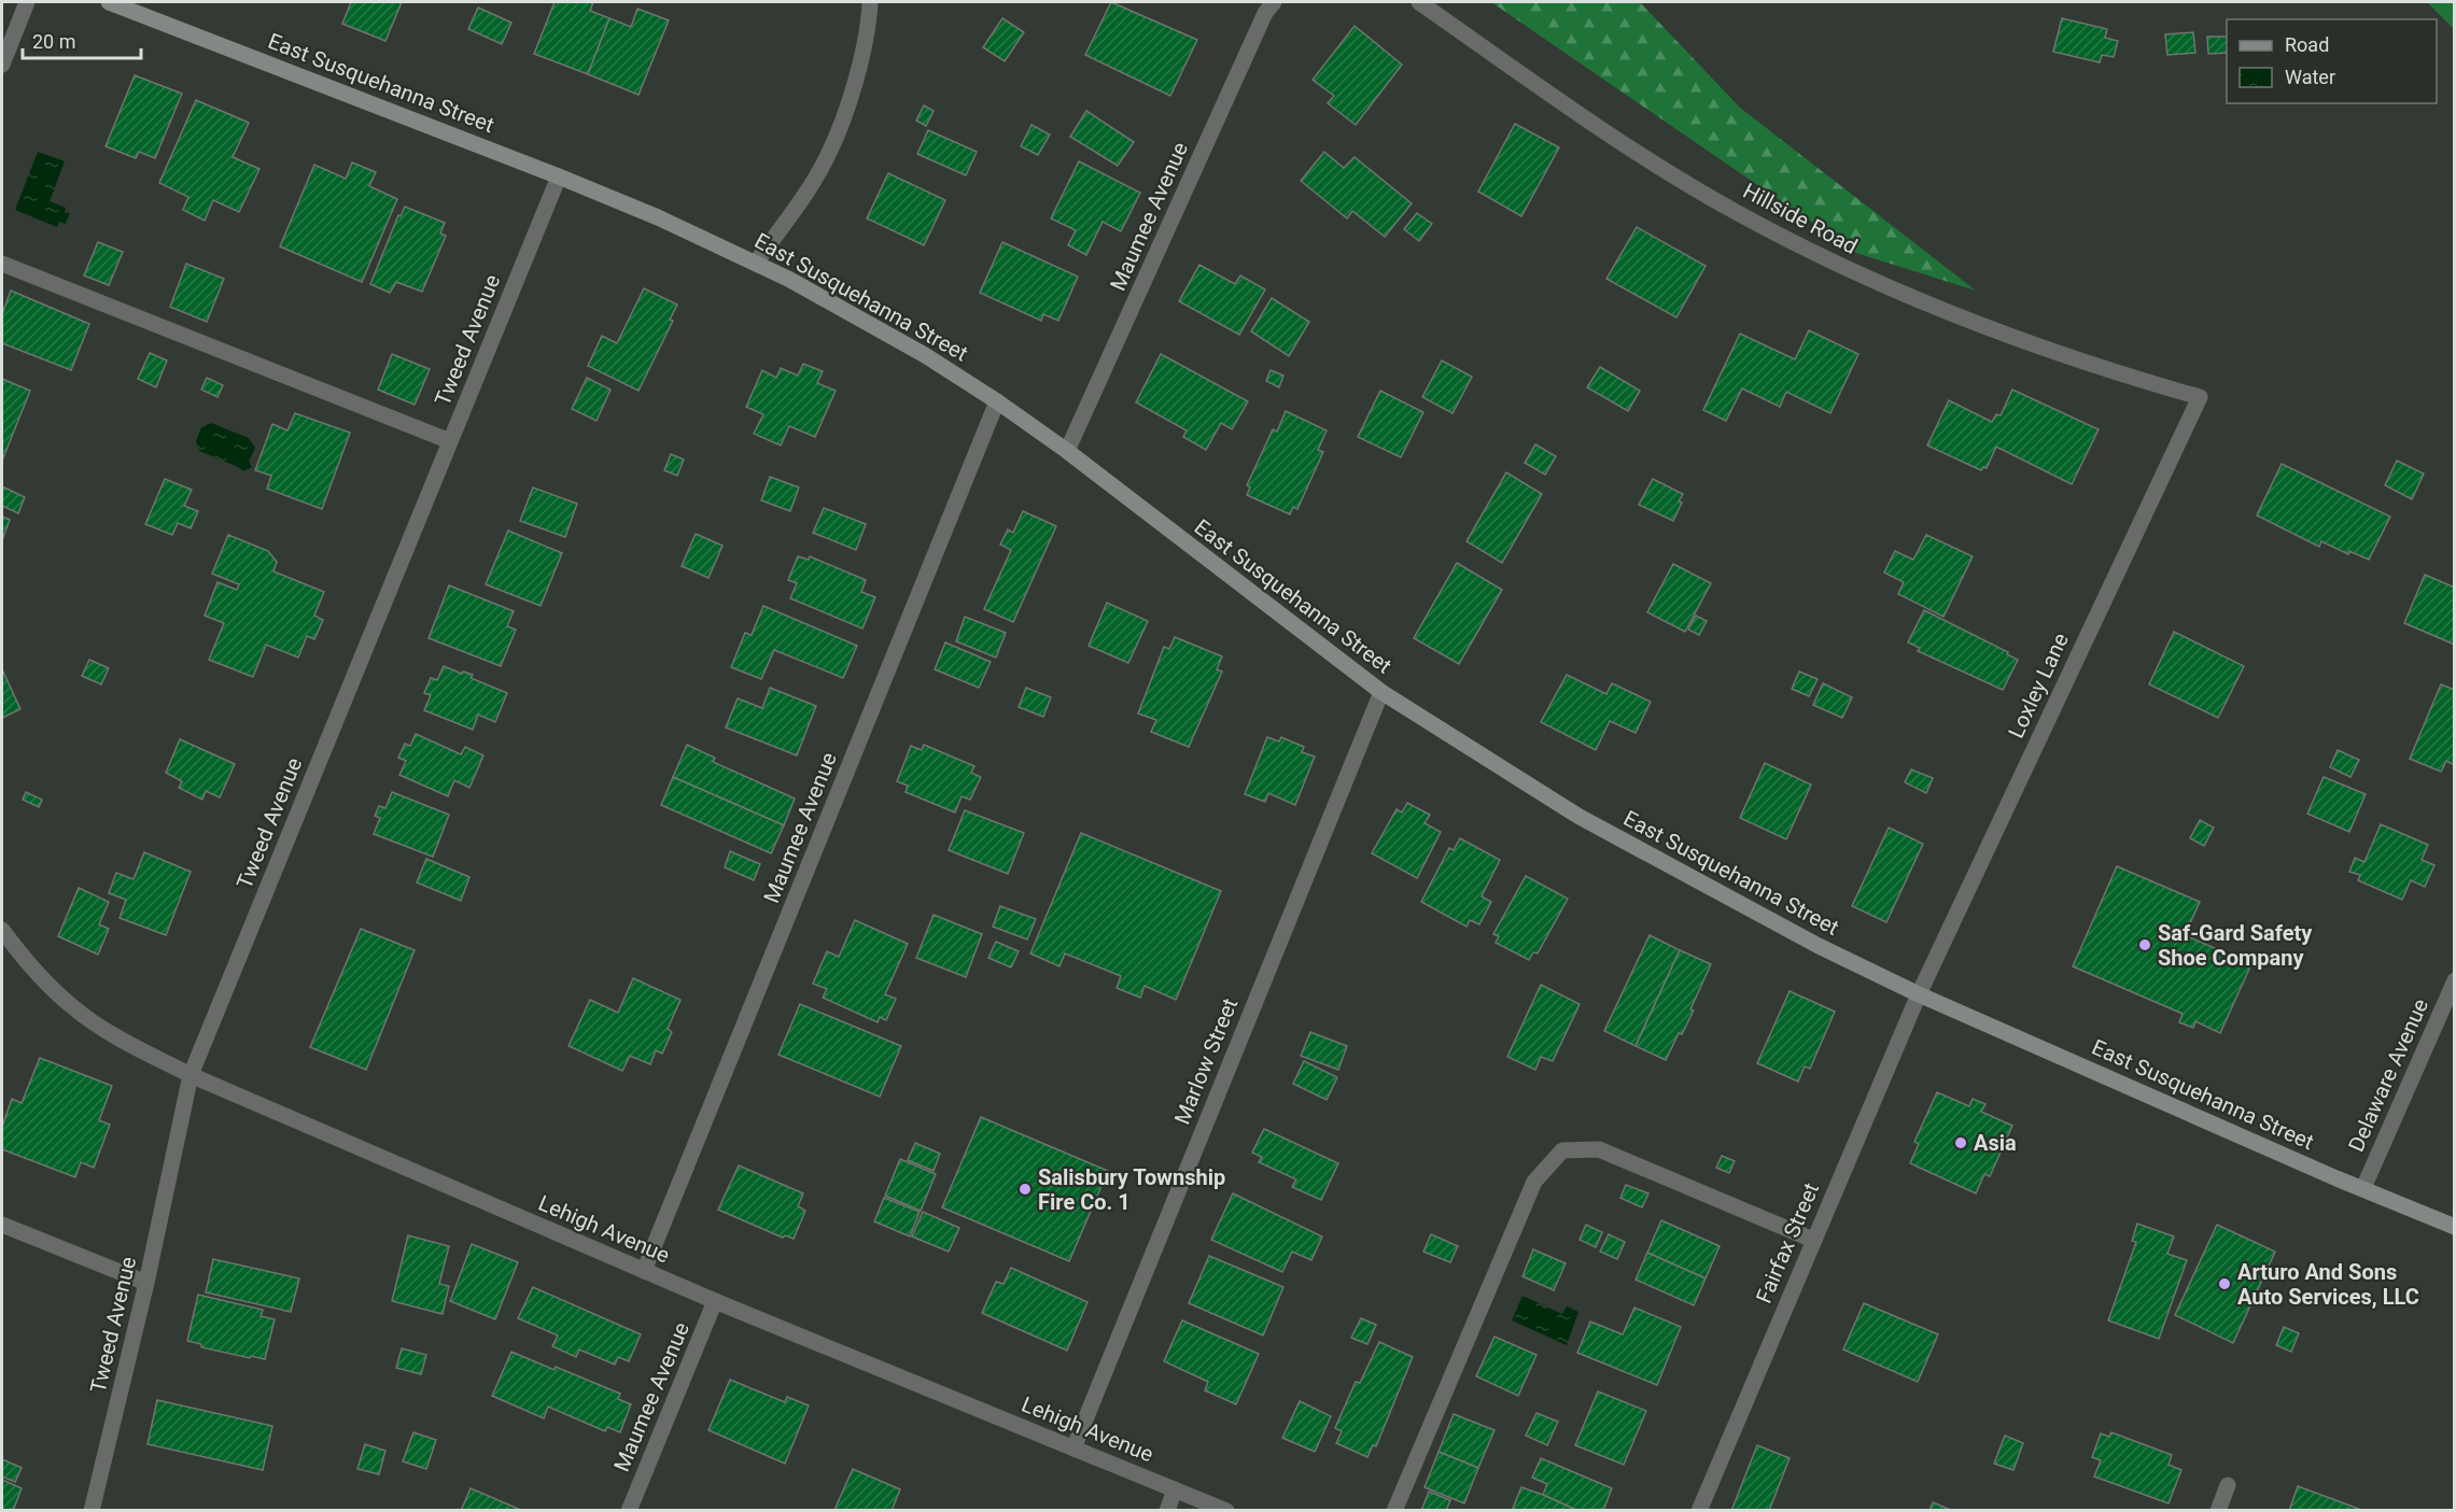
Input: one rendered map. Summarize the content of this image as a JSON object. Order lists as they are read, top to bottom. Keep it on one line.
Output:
{"streets":{"main road":["East Susquehanna Street"],"street":["Maumee Avenue","Hillside Road","Tweed Avenue","Loxley Lane","Marlow Street","Delaware Avenue","Lehigh Avenue","Fairfax Street"]},"crossings":[["East Susquehanna Street","Maumee Avenue"],["East Susquehanna Street","Tweed Avenue"],["East Susquehanna Street","Loxley Lane"],["East Susquehanna Street","Marlow Street"],["East Susquehanna Street","Delaware Avenue"],["East Susquehanna Street","Fairfax Street"],["Maumee Avenue","Lehigh Avenue"],["Hillside Road","Loxley Lane"],["Tweed Avenue","Lehigh Avenue"],["Loxley Lane","Fairfax Street"],["Marlow Street","Lehigh Avenue"]],"places":["Saf-Gard Safety Shoe Company","Asia","Salisbury Township Fire Co. 1","Arturo And Sons Auto Services, LLC"],"legend":["Road","Water"],"scale_bar":"20 m"}
